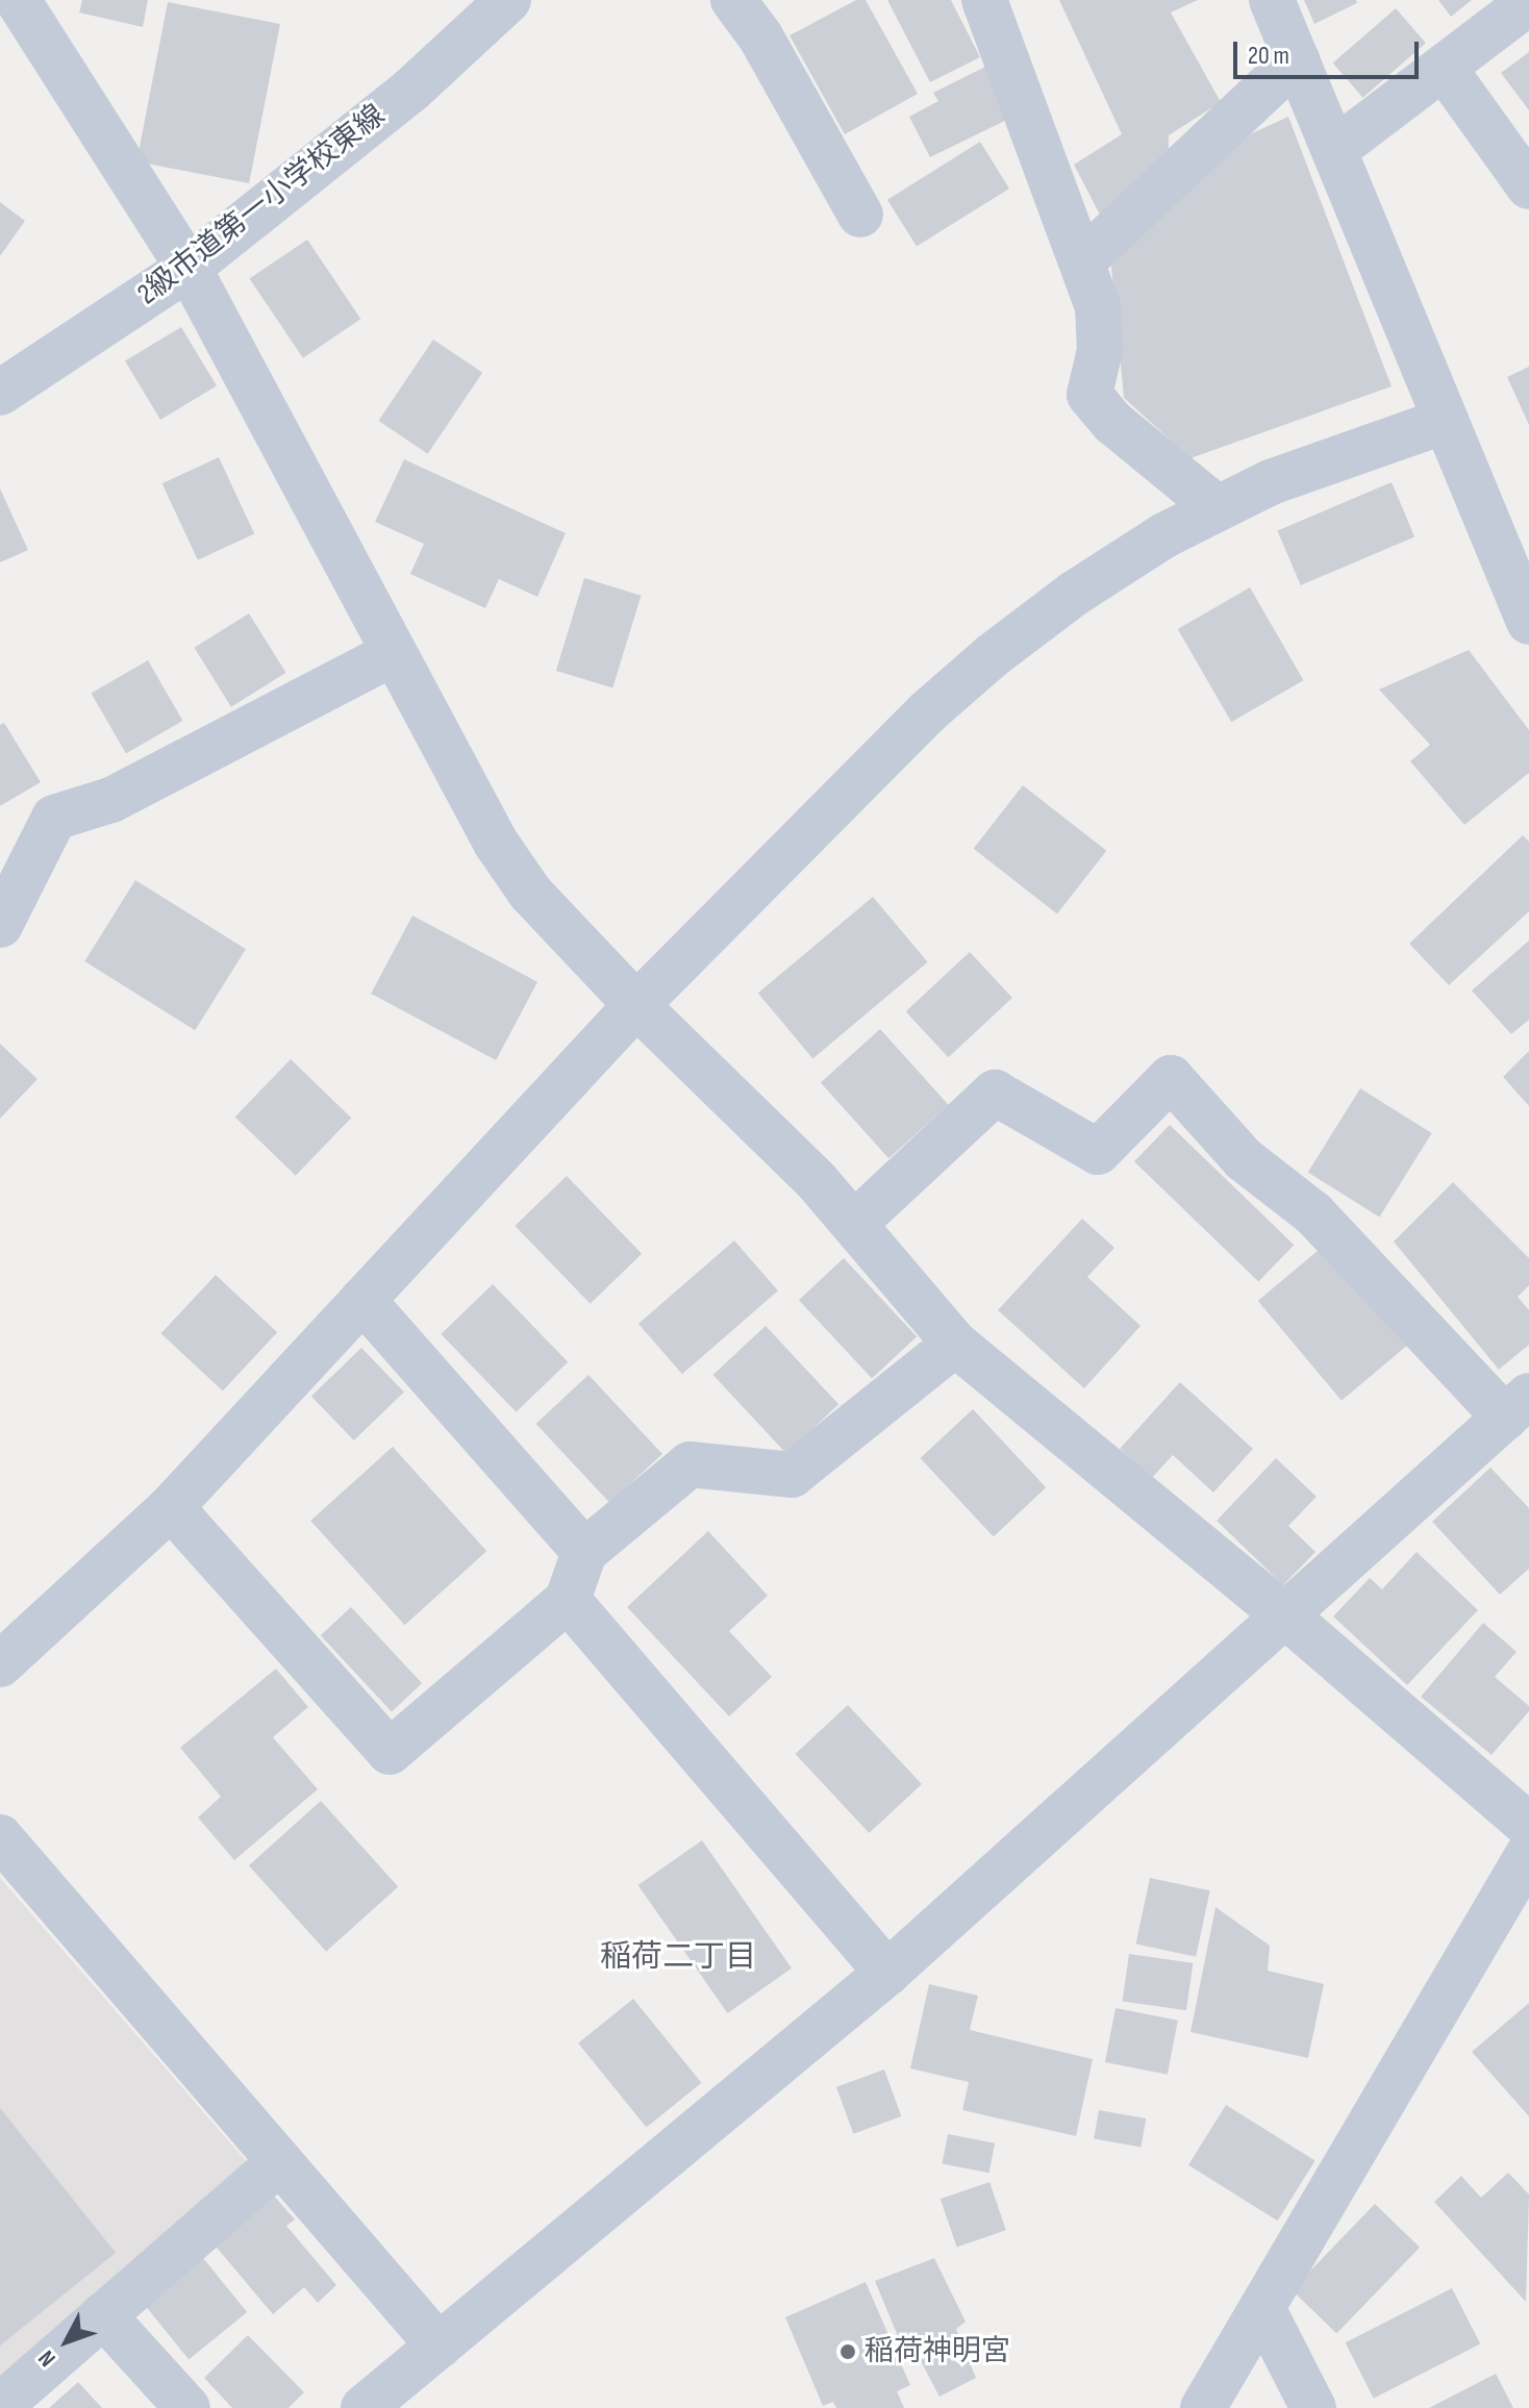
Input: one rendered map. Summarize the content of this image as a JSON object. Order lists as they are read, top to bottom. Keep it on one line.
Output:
{"streets":{"street":["2級市道第一小学校東線"]},"districts":["稲荷二丁目"],"places":["稲荷神明宮"],"scale_bar":"20 m","north":"bottom left"}
